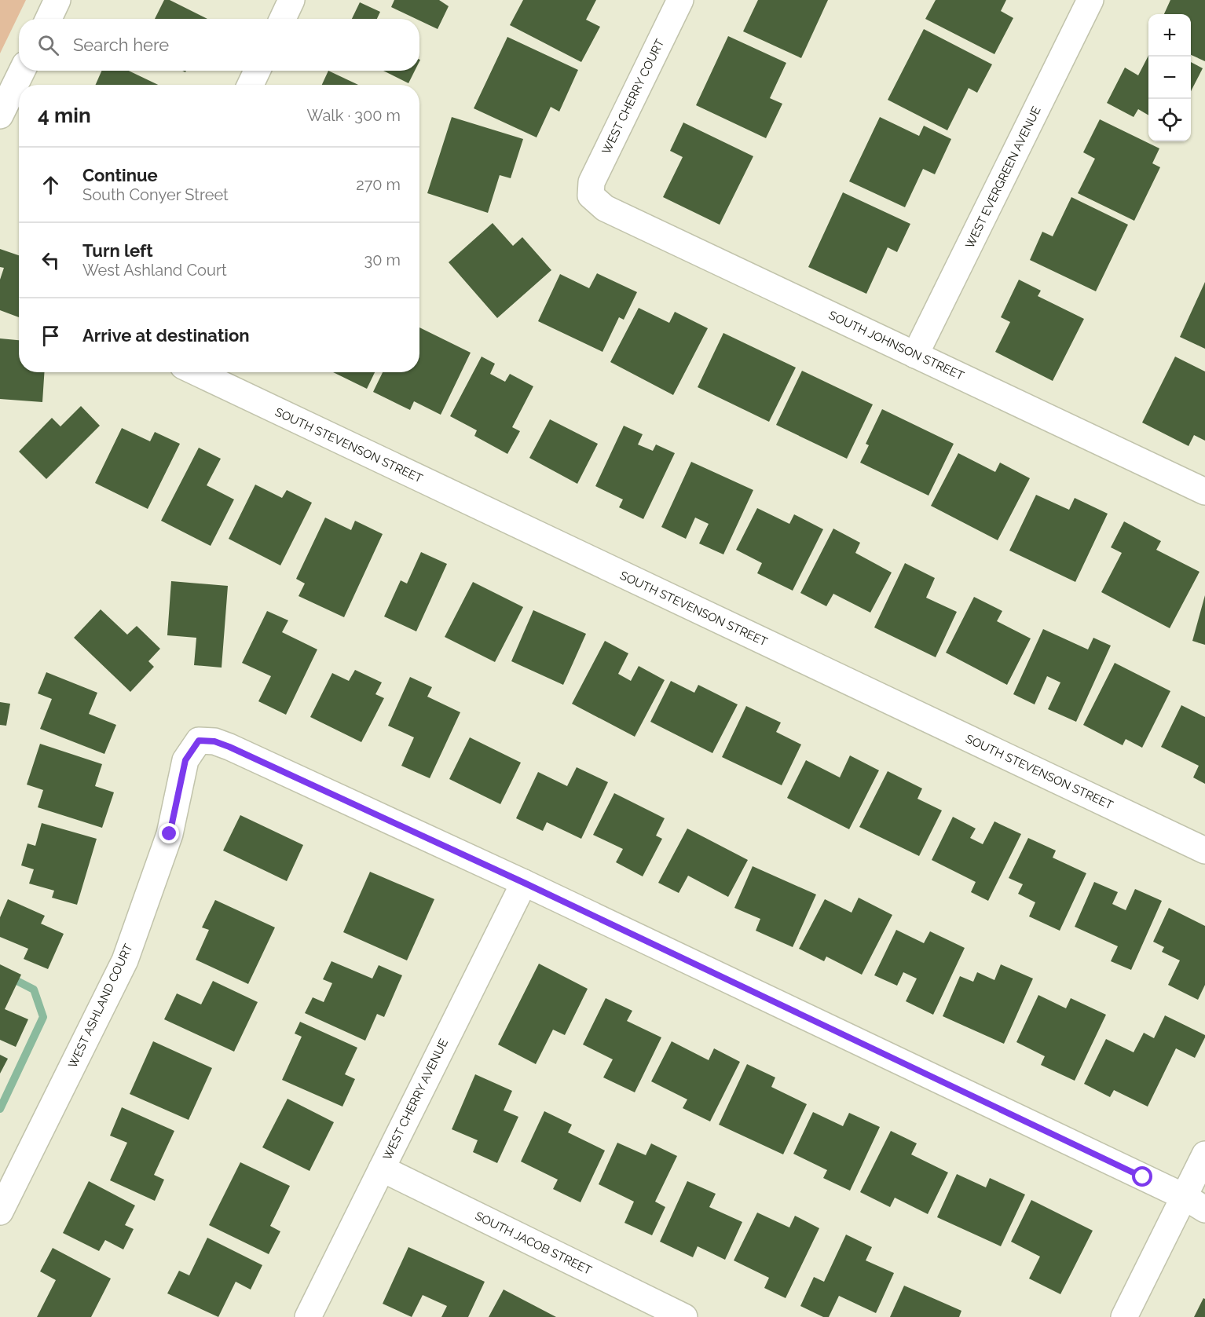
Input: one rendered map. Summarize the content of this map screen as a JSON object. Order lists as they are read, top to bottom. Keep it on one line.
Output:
{"streets":{"street":["WEST CHERRY COURT","WEST EVERGREEN AVENUE","SOUTH JOHNSON STREET","SOUTH STEVENSON STREET","WEST ASHLAND COURT","WEST CHERRY AVENUE","SOUTH JACOB STREET"]},"crossings":[["WEST CHERRY COURT","SOUTH JOHNSON STREET"],["WEST EVERGREEN AVENUE","SOUTH JOHNSON STREET"],["WEST ASHLAND COURT","WEST CHERRY AVENUE"],["WEST CHERRY AVENUE","SOUTH JACOB STREET"]],"page":{"map_buttons":["+","−"],"search":"Search here","heading":["4 min","Walk · 300 m"],"list":[["Continue","South Conyer Street","270 m"],["Turn left","West Ashland Court","30 m"],"Arrive at destination"]}}
